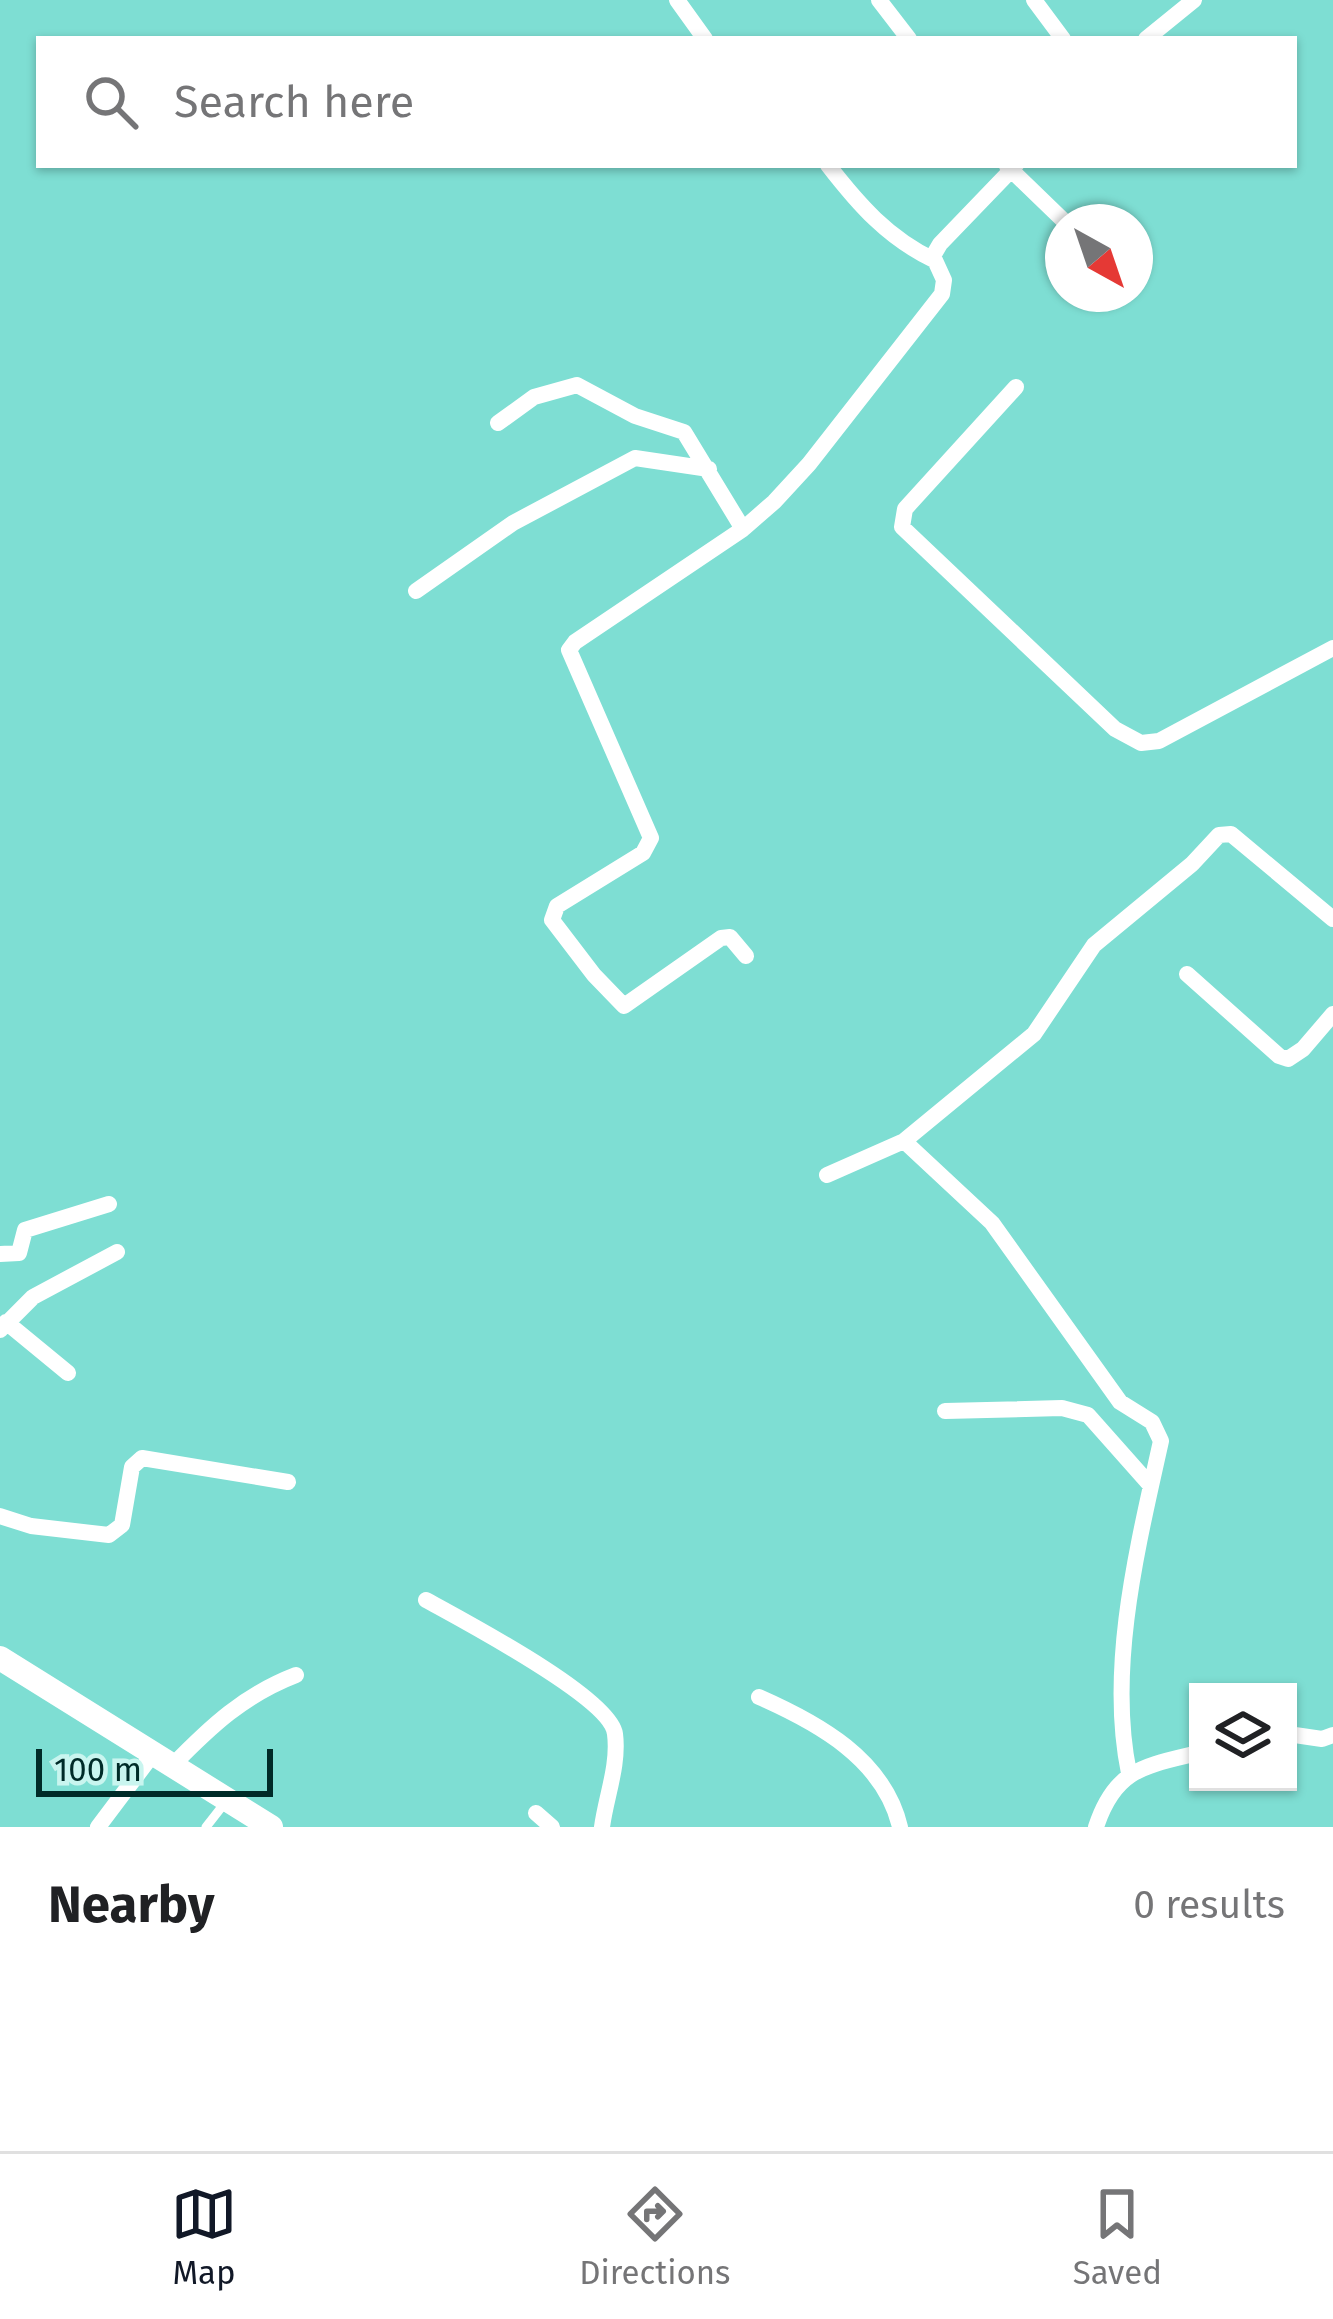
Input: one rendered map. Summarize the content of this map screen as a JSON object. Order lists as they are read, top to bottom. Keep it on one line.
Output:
{"scale_bar":"100 m","north":"bottom right","page":{"search":"Search here","scale":"100 m","heading":["Nearby","0 results"],"nav":["Map","Directions","Saved"]}}
